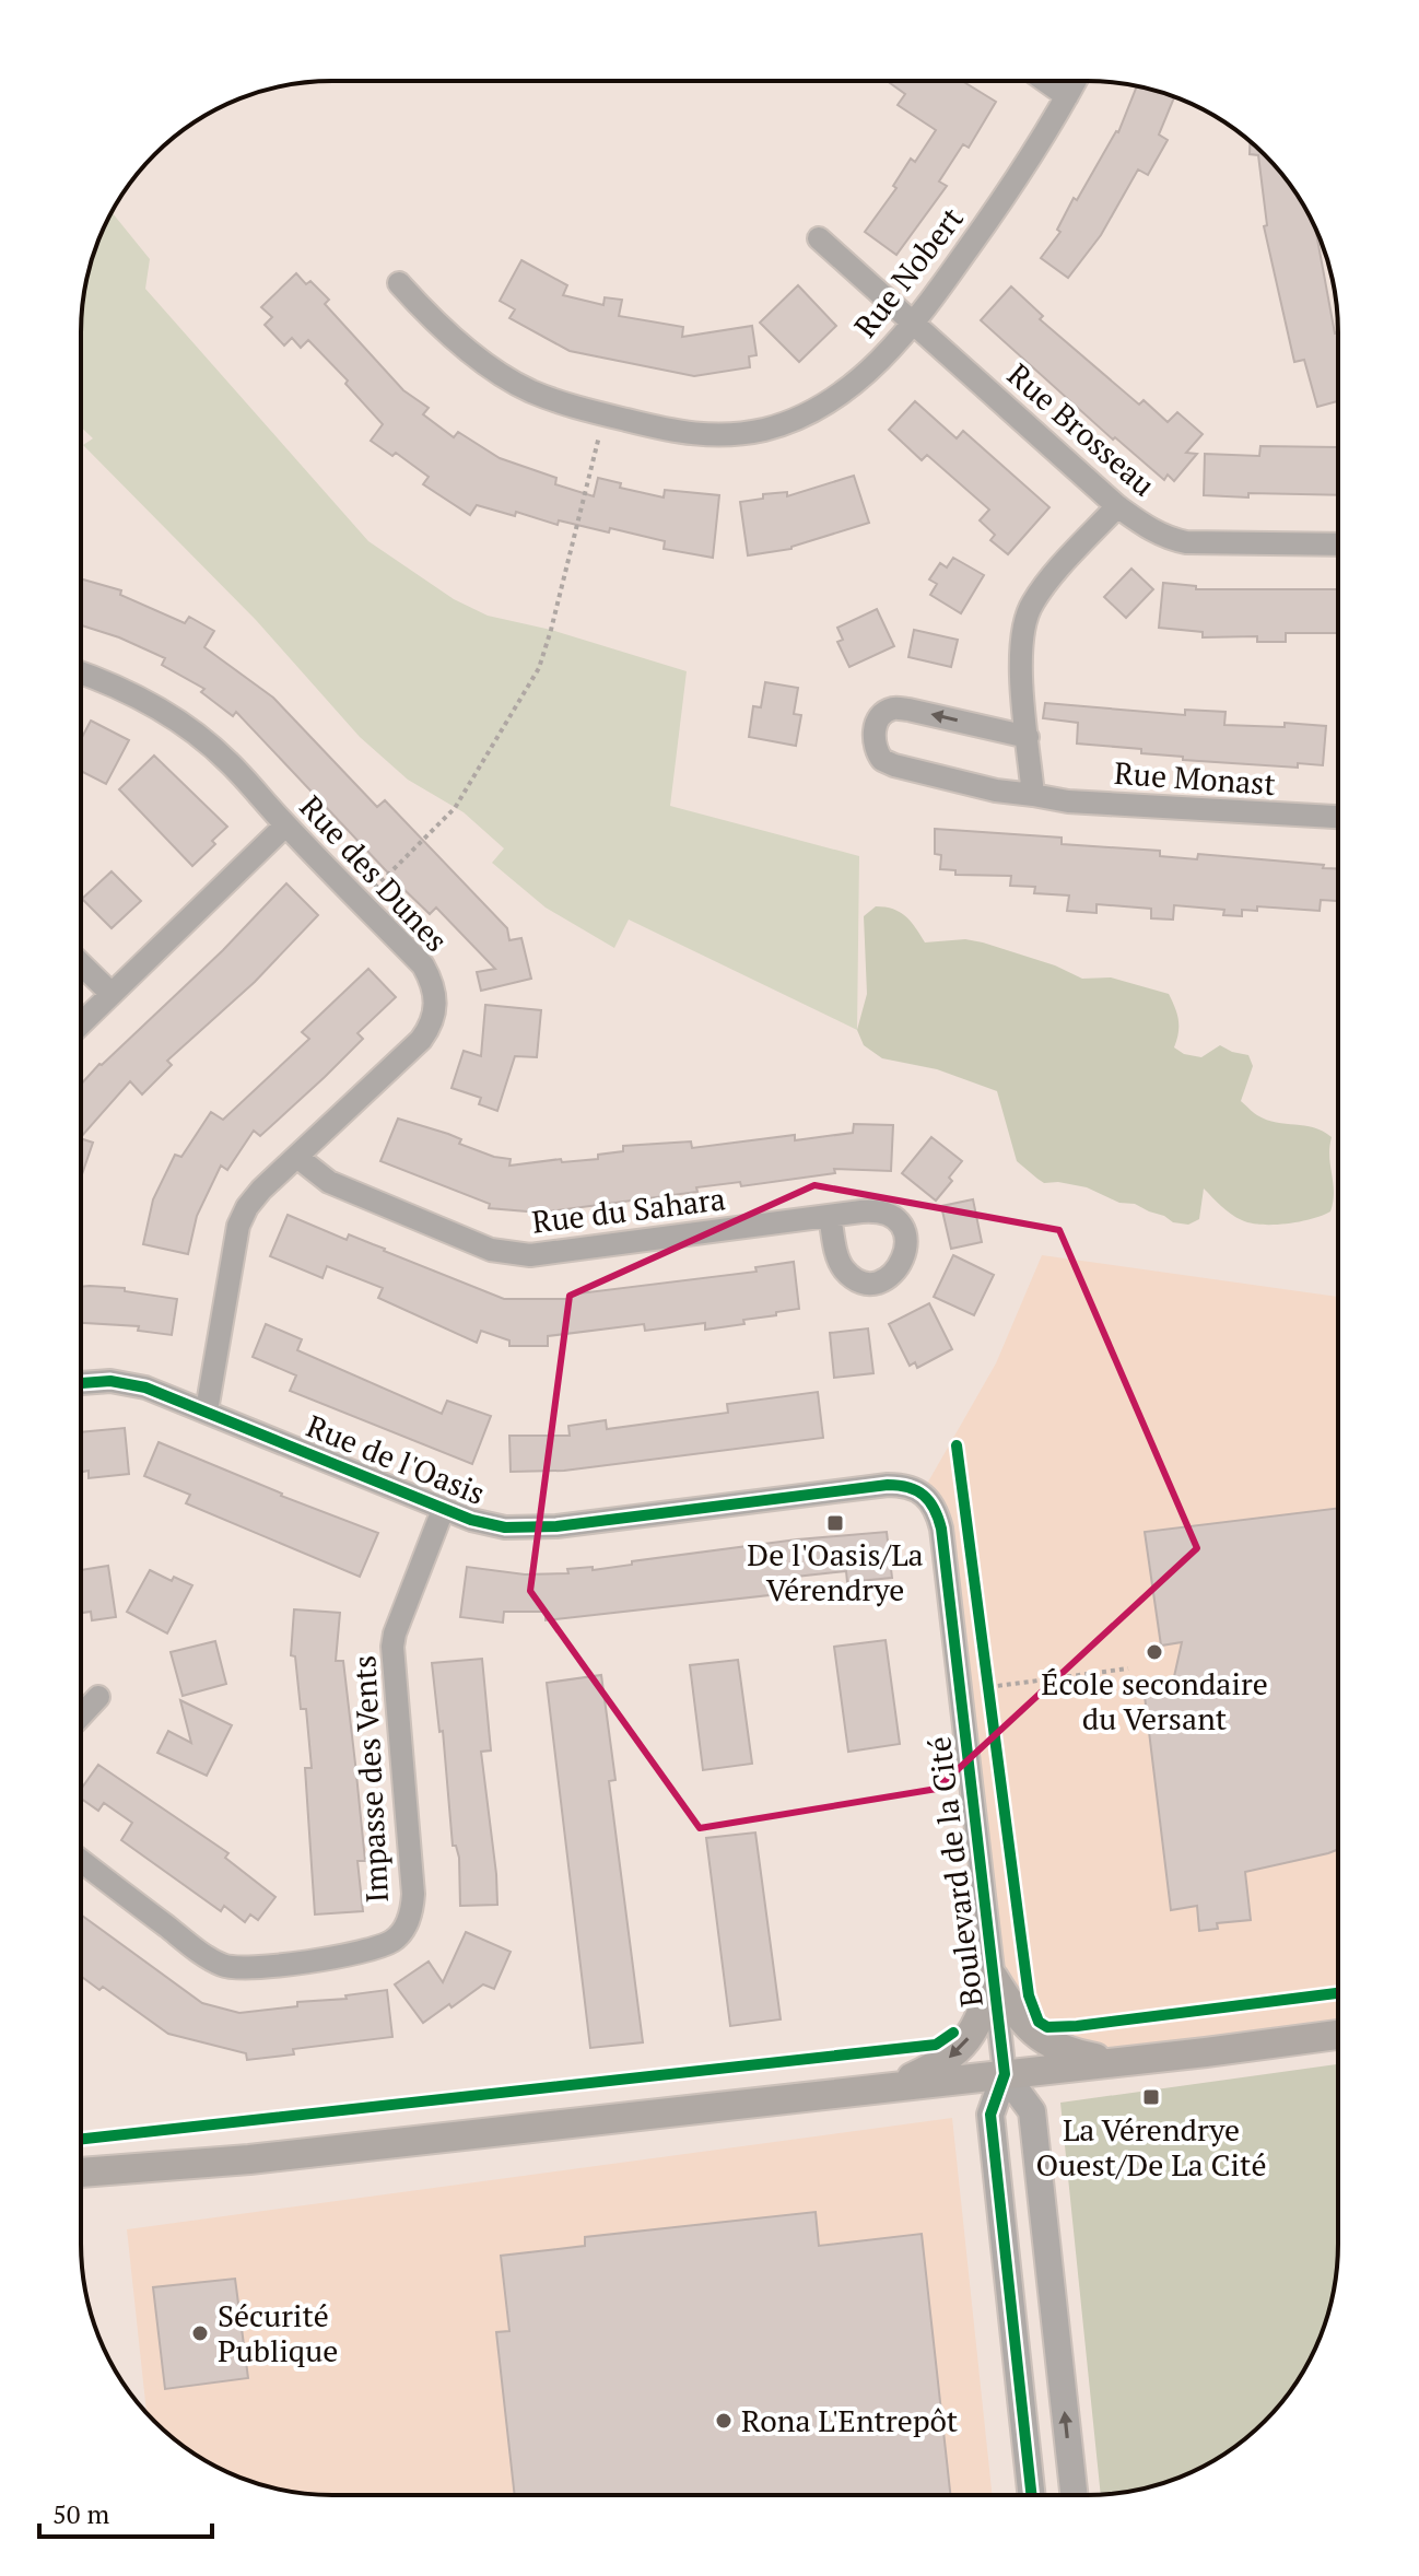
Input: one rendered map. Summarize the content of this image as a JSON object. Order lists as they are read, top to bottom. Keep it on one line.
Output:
{"streets":{"street":["Rue Nobert","Rue Brosseau","Rue Monast","Rue des Dunes","Rue du Sahara","Rue de l'Oasis","Impasse des Vents","Boulevard de la Cité"]},"crossings":[["Rue Nobert","Rue Brosseau"],["Rue des Dunes","Rue du Sahara"],["Rue des Dunes","Rue de l'Oasis"],["Rue de l'Oasis","Impasse des Vents"],["Rue de l'Oasis","Boulevard de la Cité"]],"places":{"transit":["De l'Oasis/La Vérendrye","La Vérendrye Ouest/De La Cité"],"other":["École secondaire du Versant","Sécurité Publique","Rona L'Entrepôt"]},"scale_bar":"50 m"}
